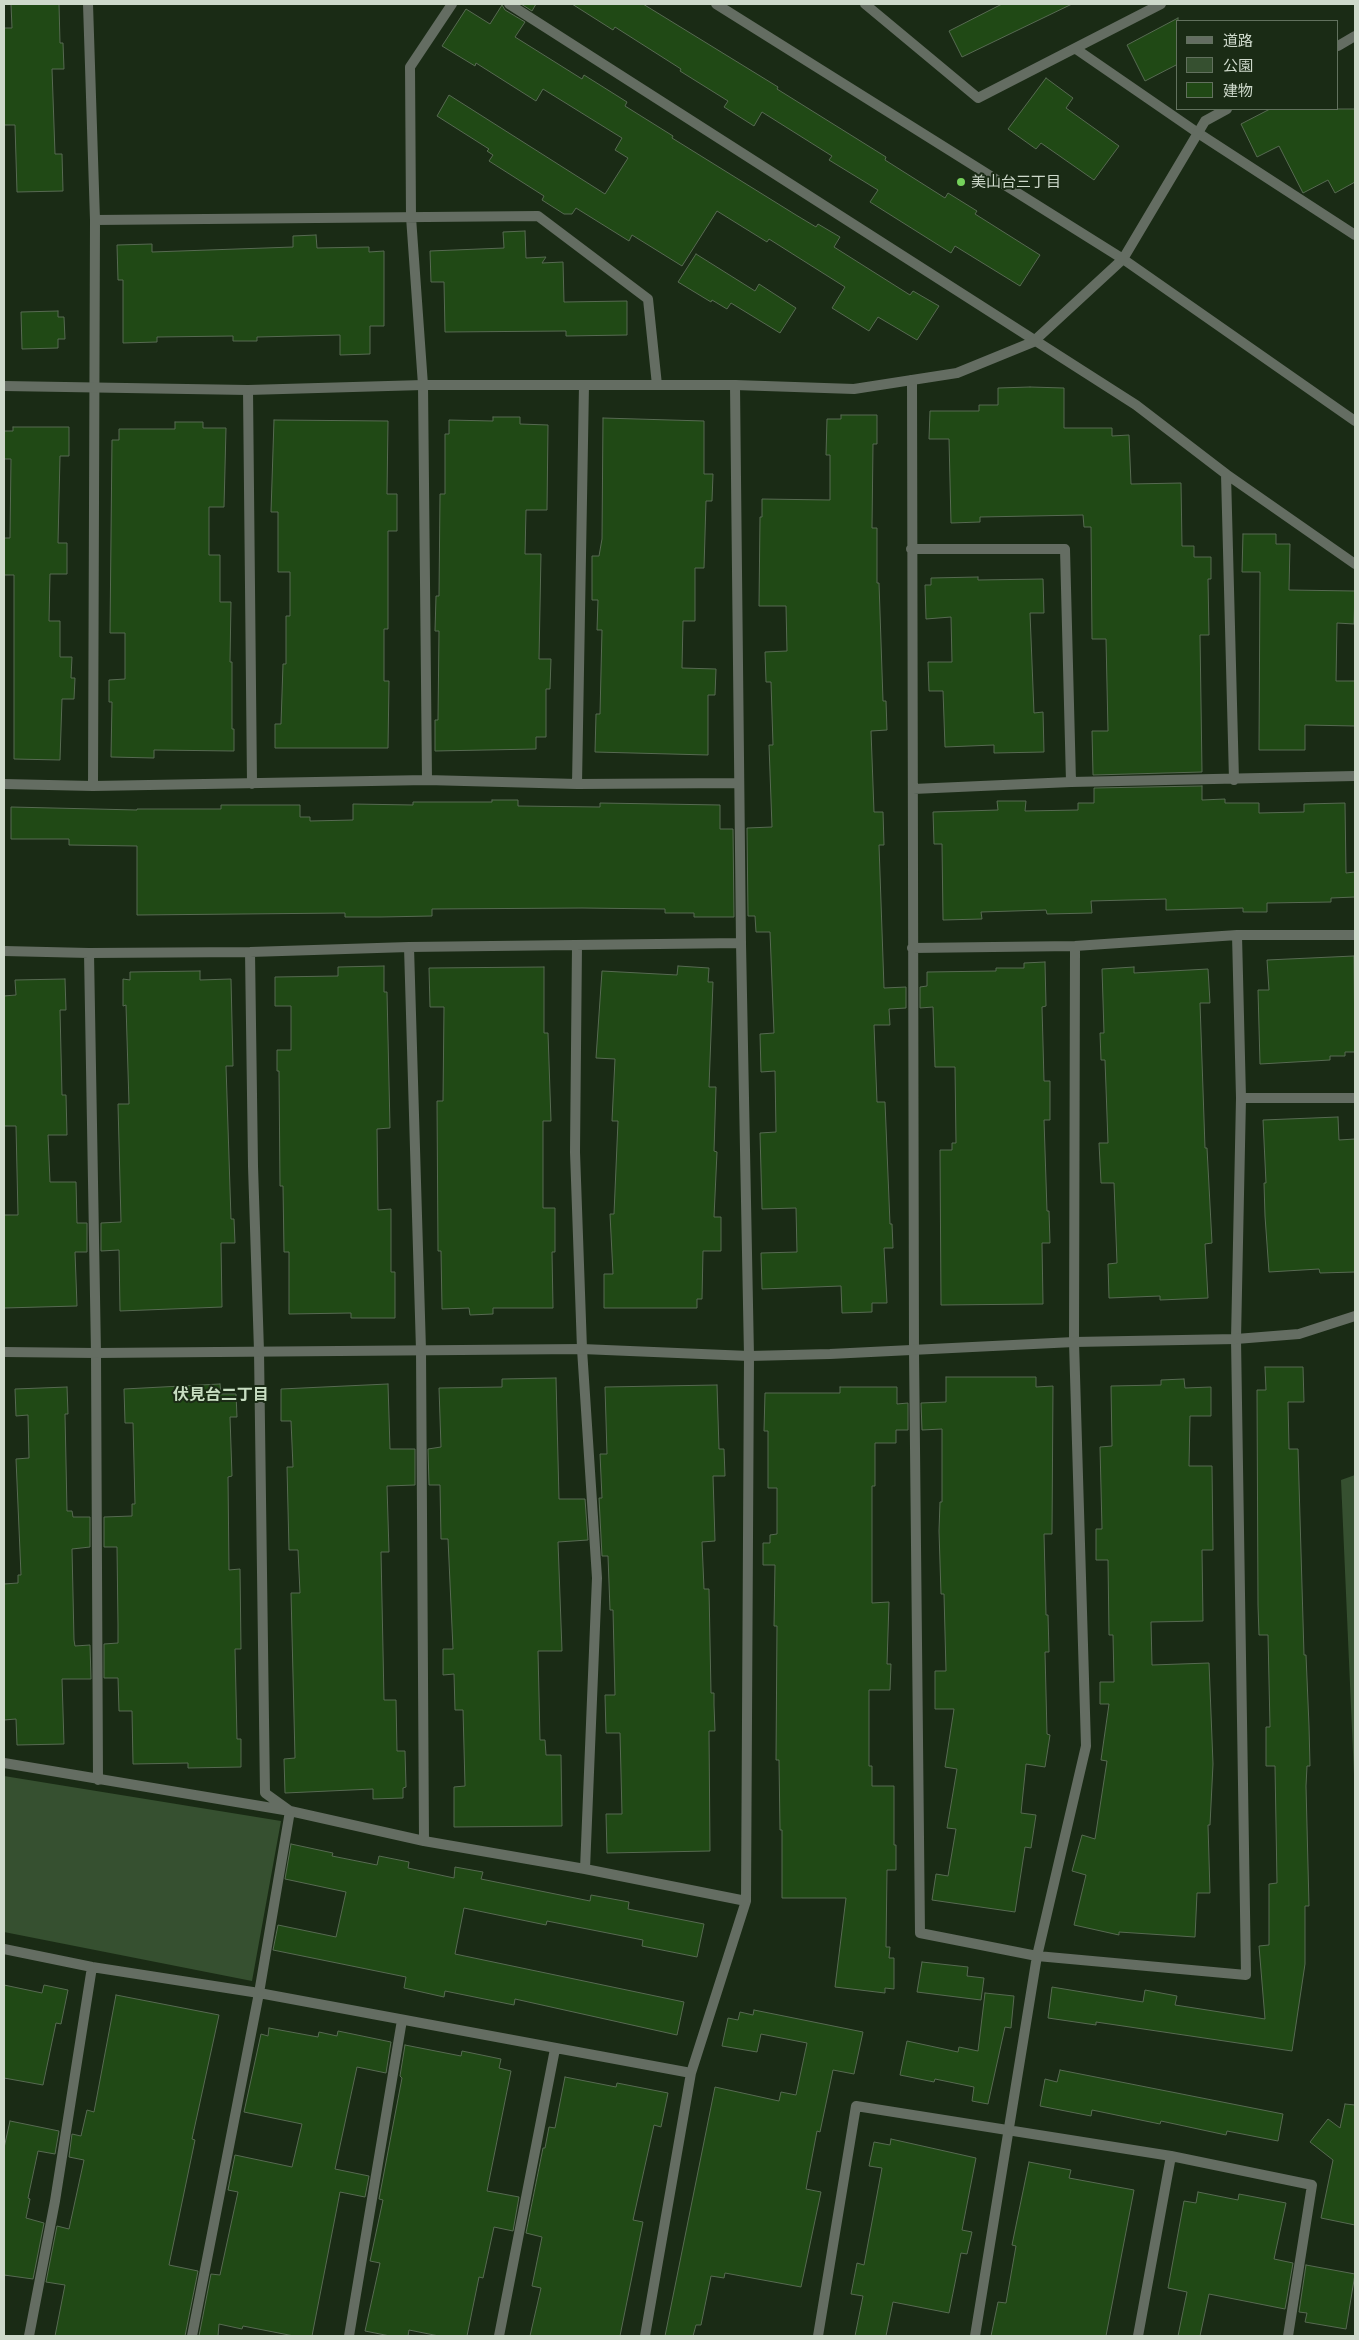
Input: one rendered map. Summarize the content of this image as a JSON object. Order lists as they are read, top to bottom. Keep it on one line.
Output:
{"districts":["伏見台二丁目"],"places":["美山台三丁目"],"legend":["道路","公園","建物"]}
